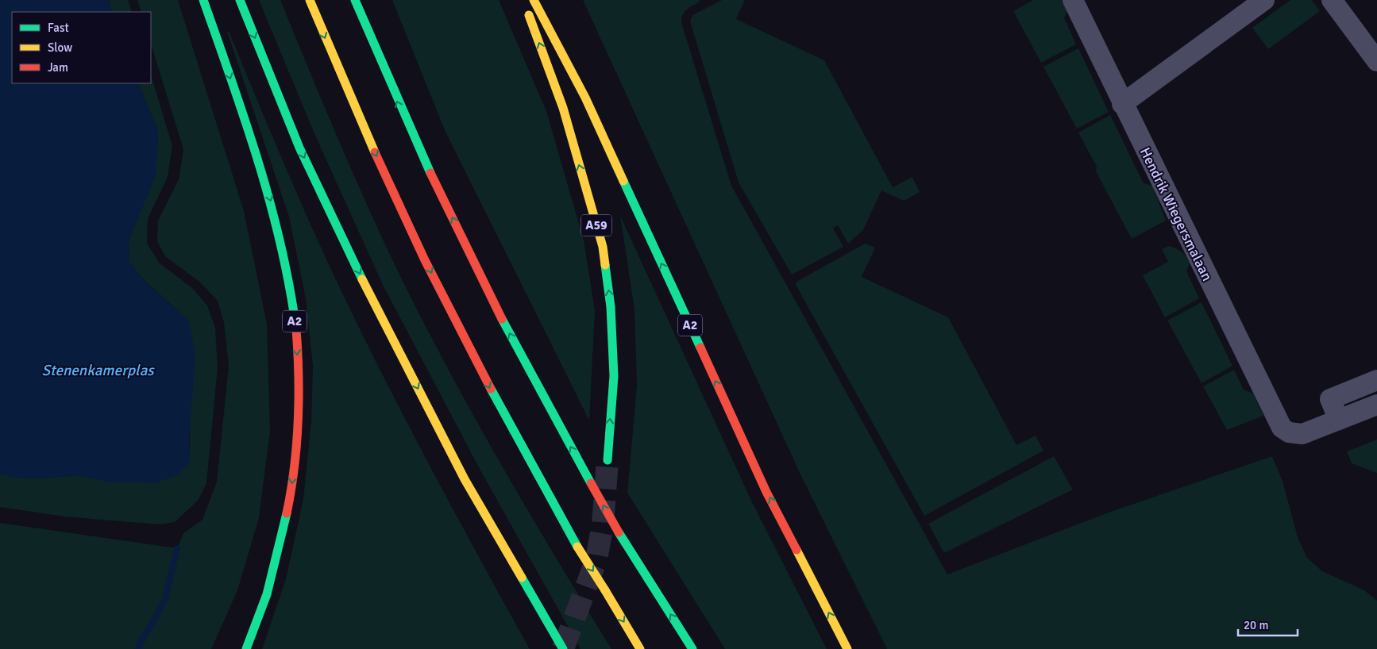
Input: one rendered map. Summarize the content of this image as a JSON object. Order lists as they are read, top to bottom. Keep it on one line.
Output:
{"streets":{"highway":["A59","A2"],"street":["Hendrik Wiegersmalaan"]},"water":["Stenenkamerplas"],"legend":["Fast","Slow","Jam"],"scale_bar":"20 m"}
